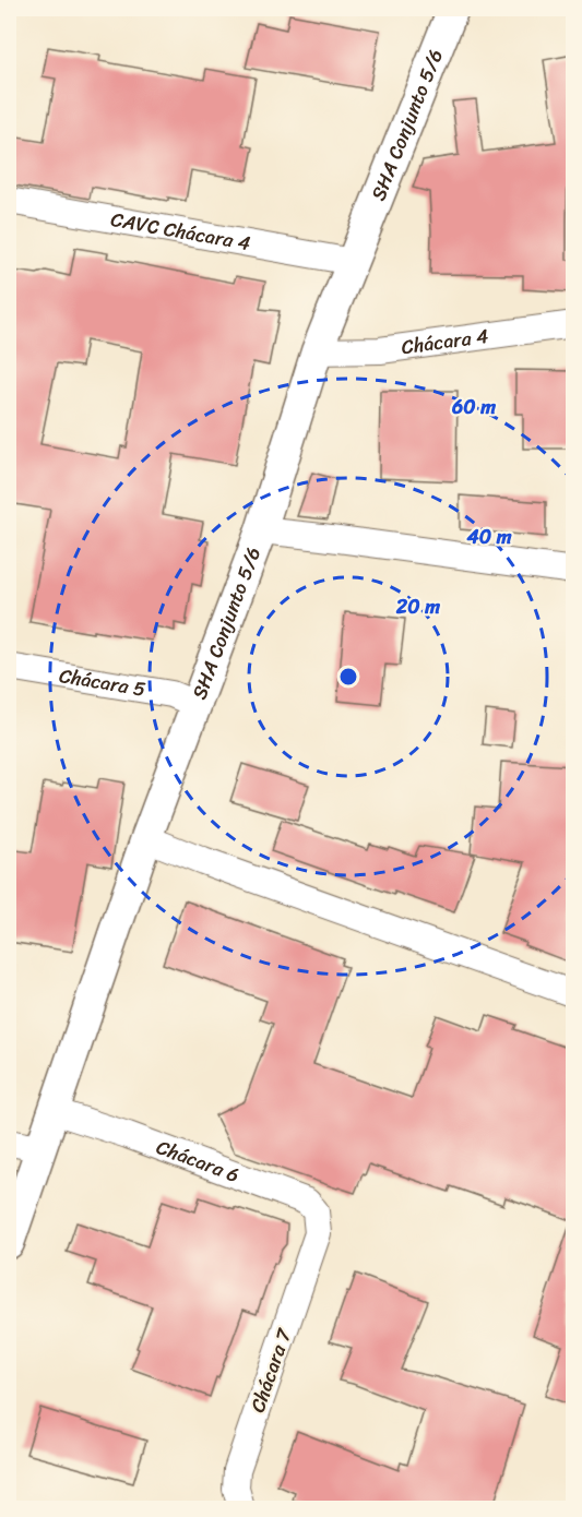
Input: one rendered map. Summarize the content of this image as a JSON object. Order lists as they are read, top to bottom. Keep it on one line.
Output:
{"streets":{"street":["SHA Conjunto 5/6","CAVC Chácara 4","Chácara 4","Chácara 5","Chácara 6","Chácara 7"]},"crossings":[["SHA Conjunto 5/6","CAVC Chácara 4"],["SHA Conjunto 5/6","Chácara 4"],["SHA Conjunto 5/6","Chácara 5"],["SHA Conjunto 5/6","Chácara 6"],["Chácara 6","Chácara 7"]],"rings":["60 m","40 m","20 m"]}
